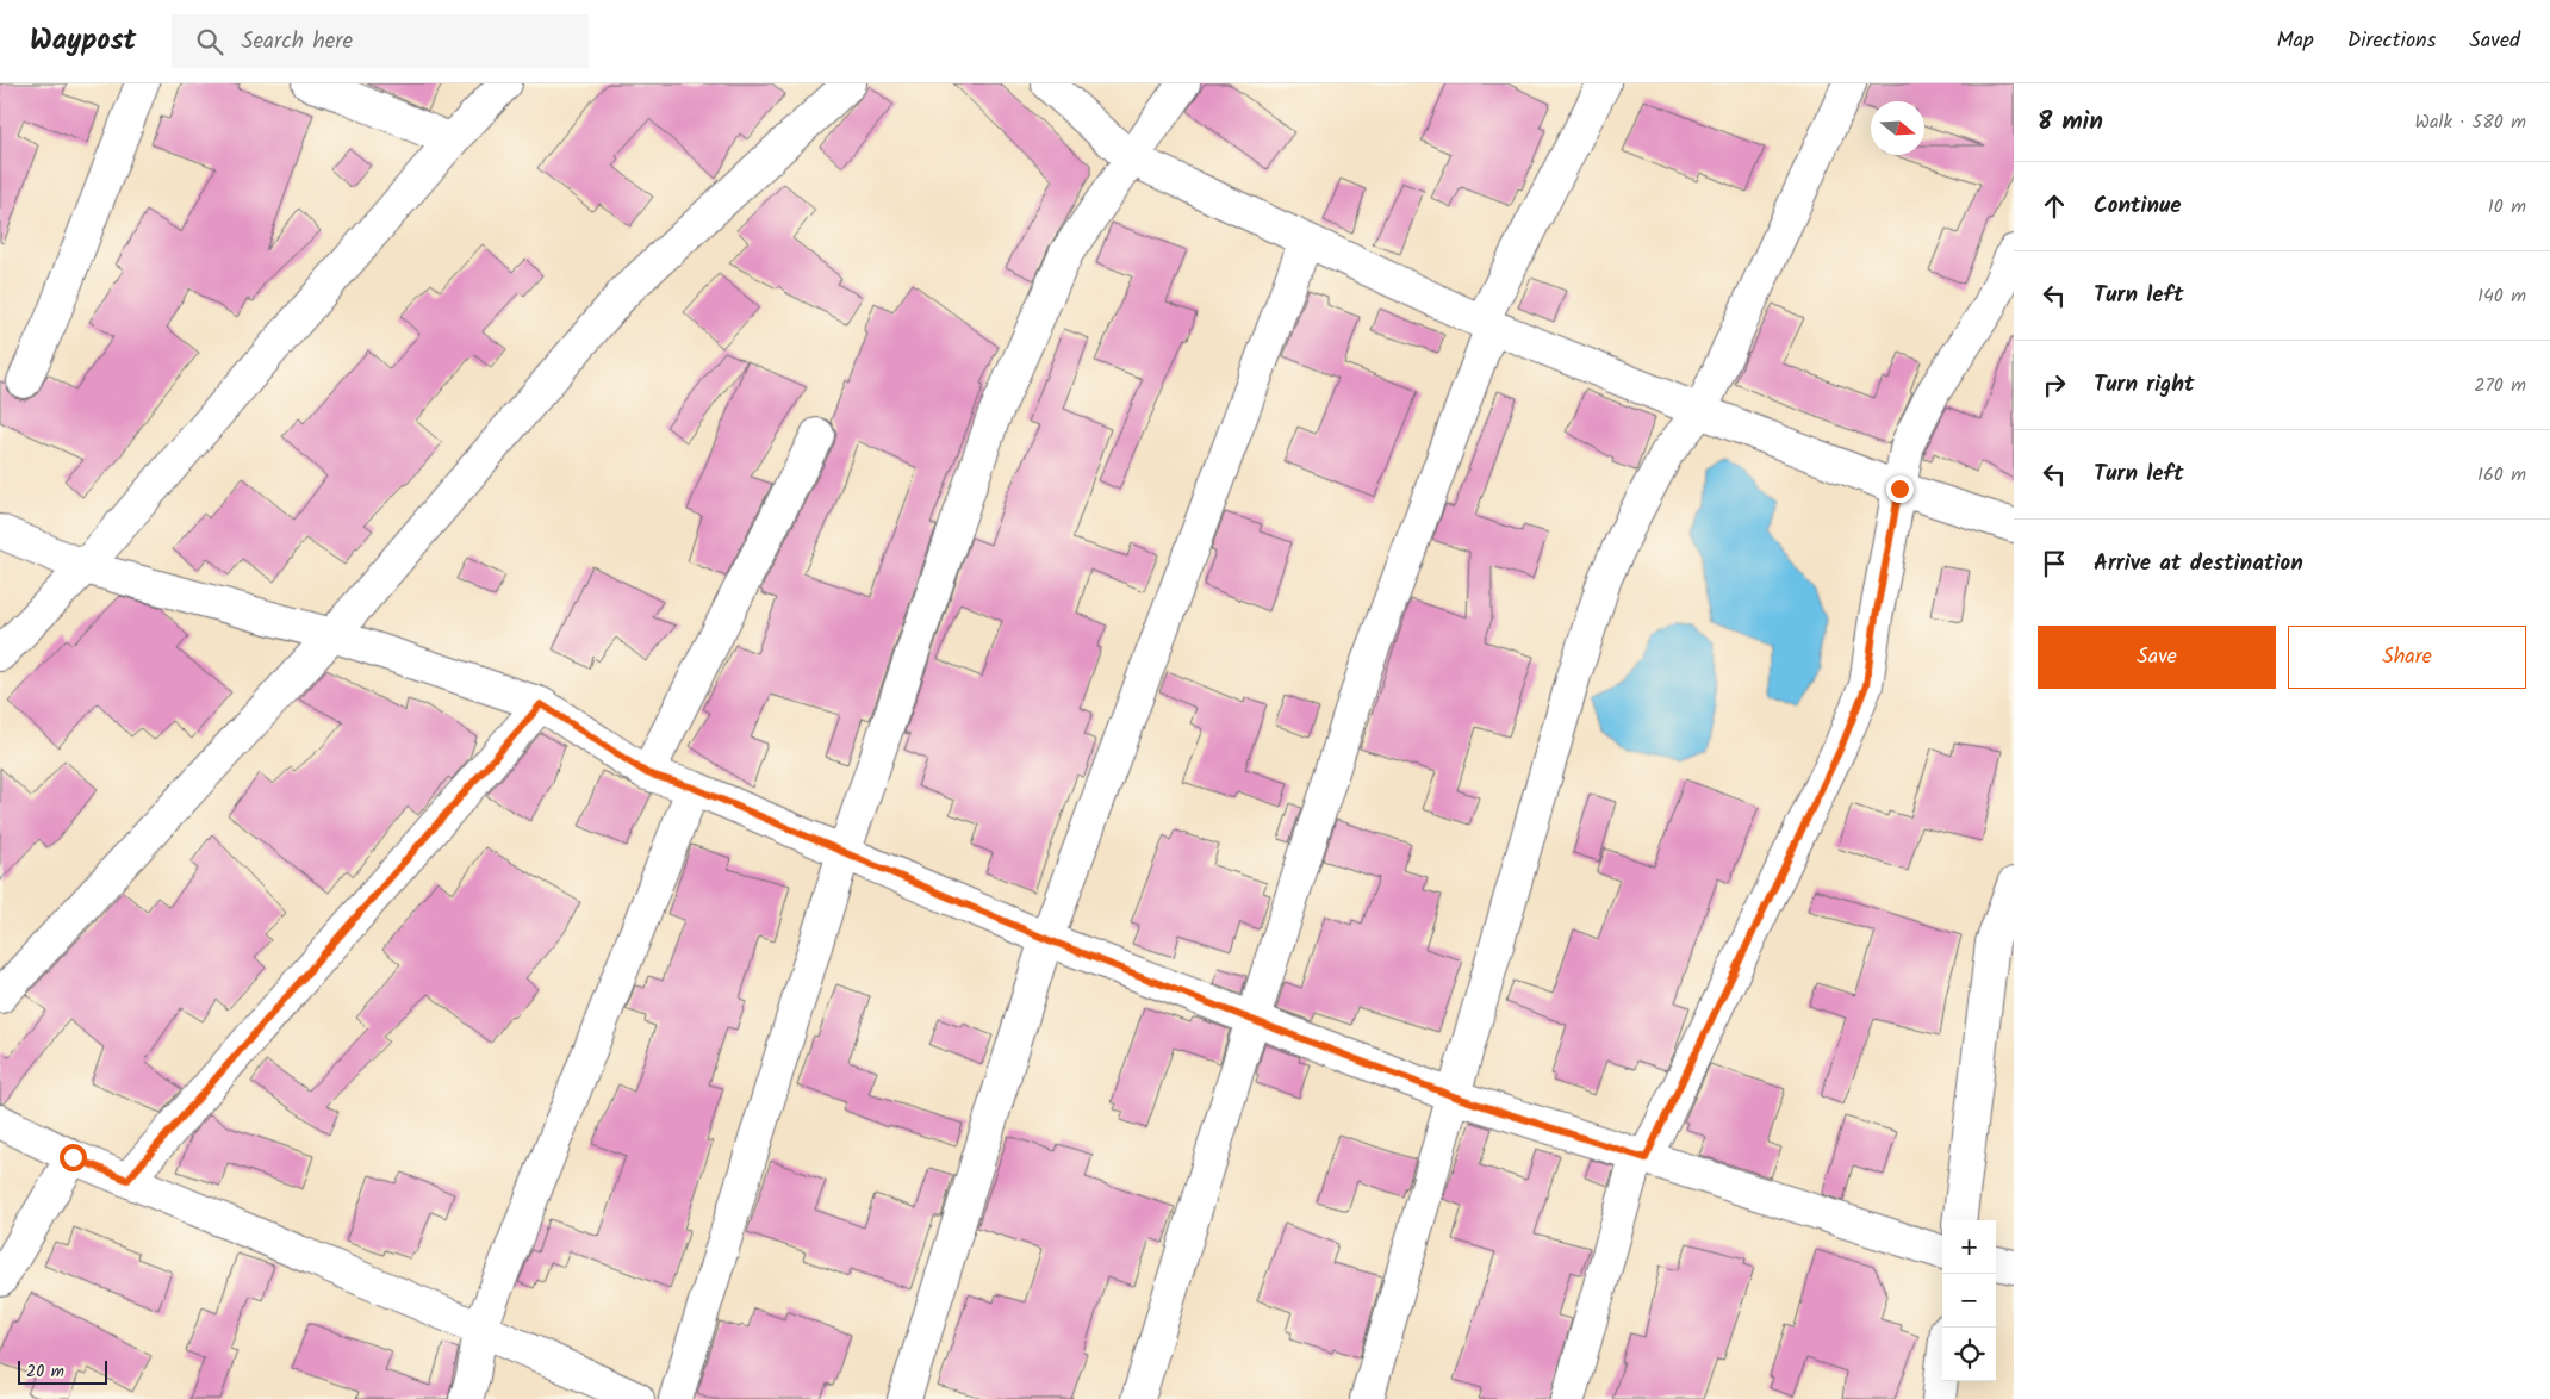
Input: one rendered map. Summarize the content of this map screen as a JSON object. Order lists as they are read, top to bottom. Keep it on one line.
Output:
{"scale_bar":"20 m","north":"right","page":{"header":"Waypost","search":"Search here","nav":["Map","Directions","Saved"],"heading":["8 min","Walk · 580 m"],"list":[["Continue","10 m"],["Turn left","140 m"],["Turn right","270 m"],["Turn left","160 m"],"Arrive at destination"],"buttons":["Save","Share"],"map_buttons":["+","−"],"scale":"20 m"}}
